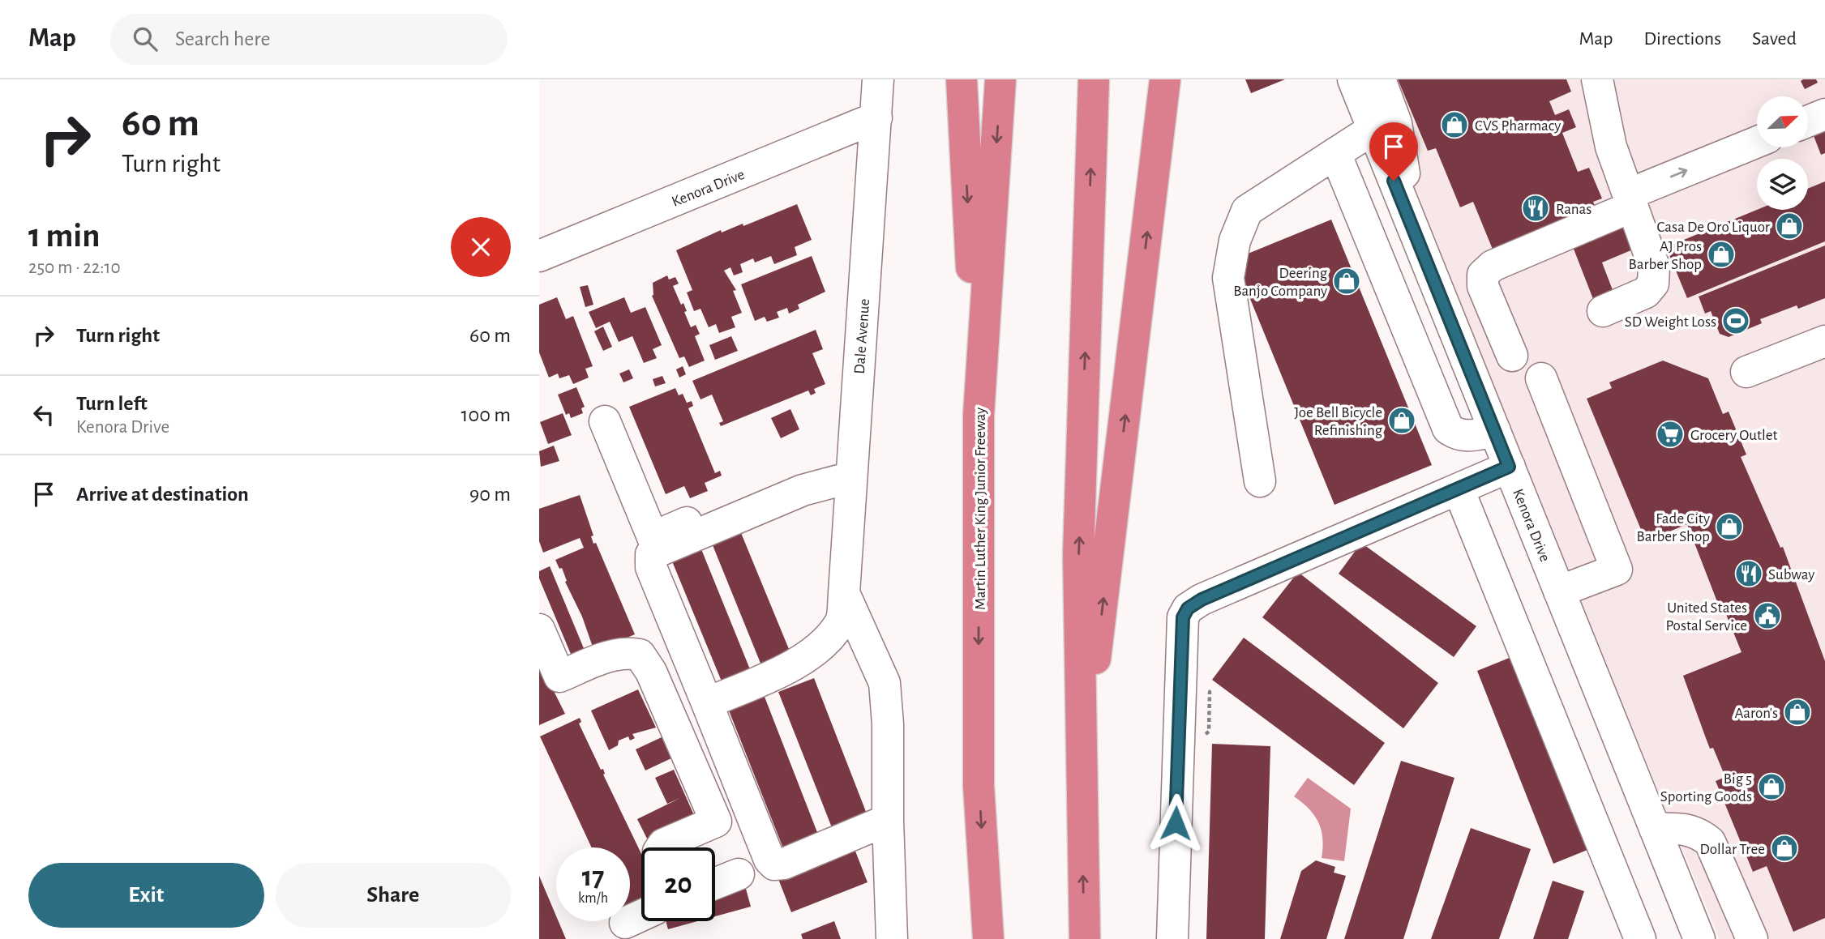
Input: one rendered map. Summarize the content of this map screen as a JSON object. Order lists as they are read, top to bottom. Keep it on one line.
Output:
{"streets":{"highway":["Martin Luther King Junior Freeway"],"street":["Kenora Drive","Dale Avenue"]},"crossings":[["Kenora Drive","Dale Avenue"]],"places":{"shop":["CVS Pharmacy","Casa De Oro Liquor","AJ Pros Barber Shop","Deering Banjo Company","Joe Bell Bicycle Refinishing","Fade City Barber Shop","Aaron's","Big 5 Sporting Goods","Dollar Tree"],"restaurant":["Ranas","Subway"],"sports":["SD Weight Loss"],"supermarket":["Grocery Outlet"],"public building":["United States Postal Service"]},"north":"top right","page":{"header":"Map","search":"Search here","nav":["Map","Directions","Saved"],"turn":["60 m","Turn right"],"heading":["1 min","250 m · 22:10"],"list":[{"name":"Turn right","value":"60 m"},{"name":"Turn left","note":"Kenora Drive","value":"100 m"},{"name":"Arrive at destination","value":"90 m"}],"speed":"17 km/h","limit":"20","buttons":["Exit","Share"]}}
